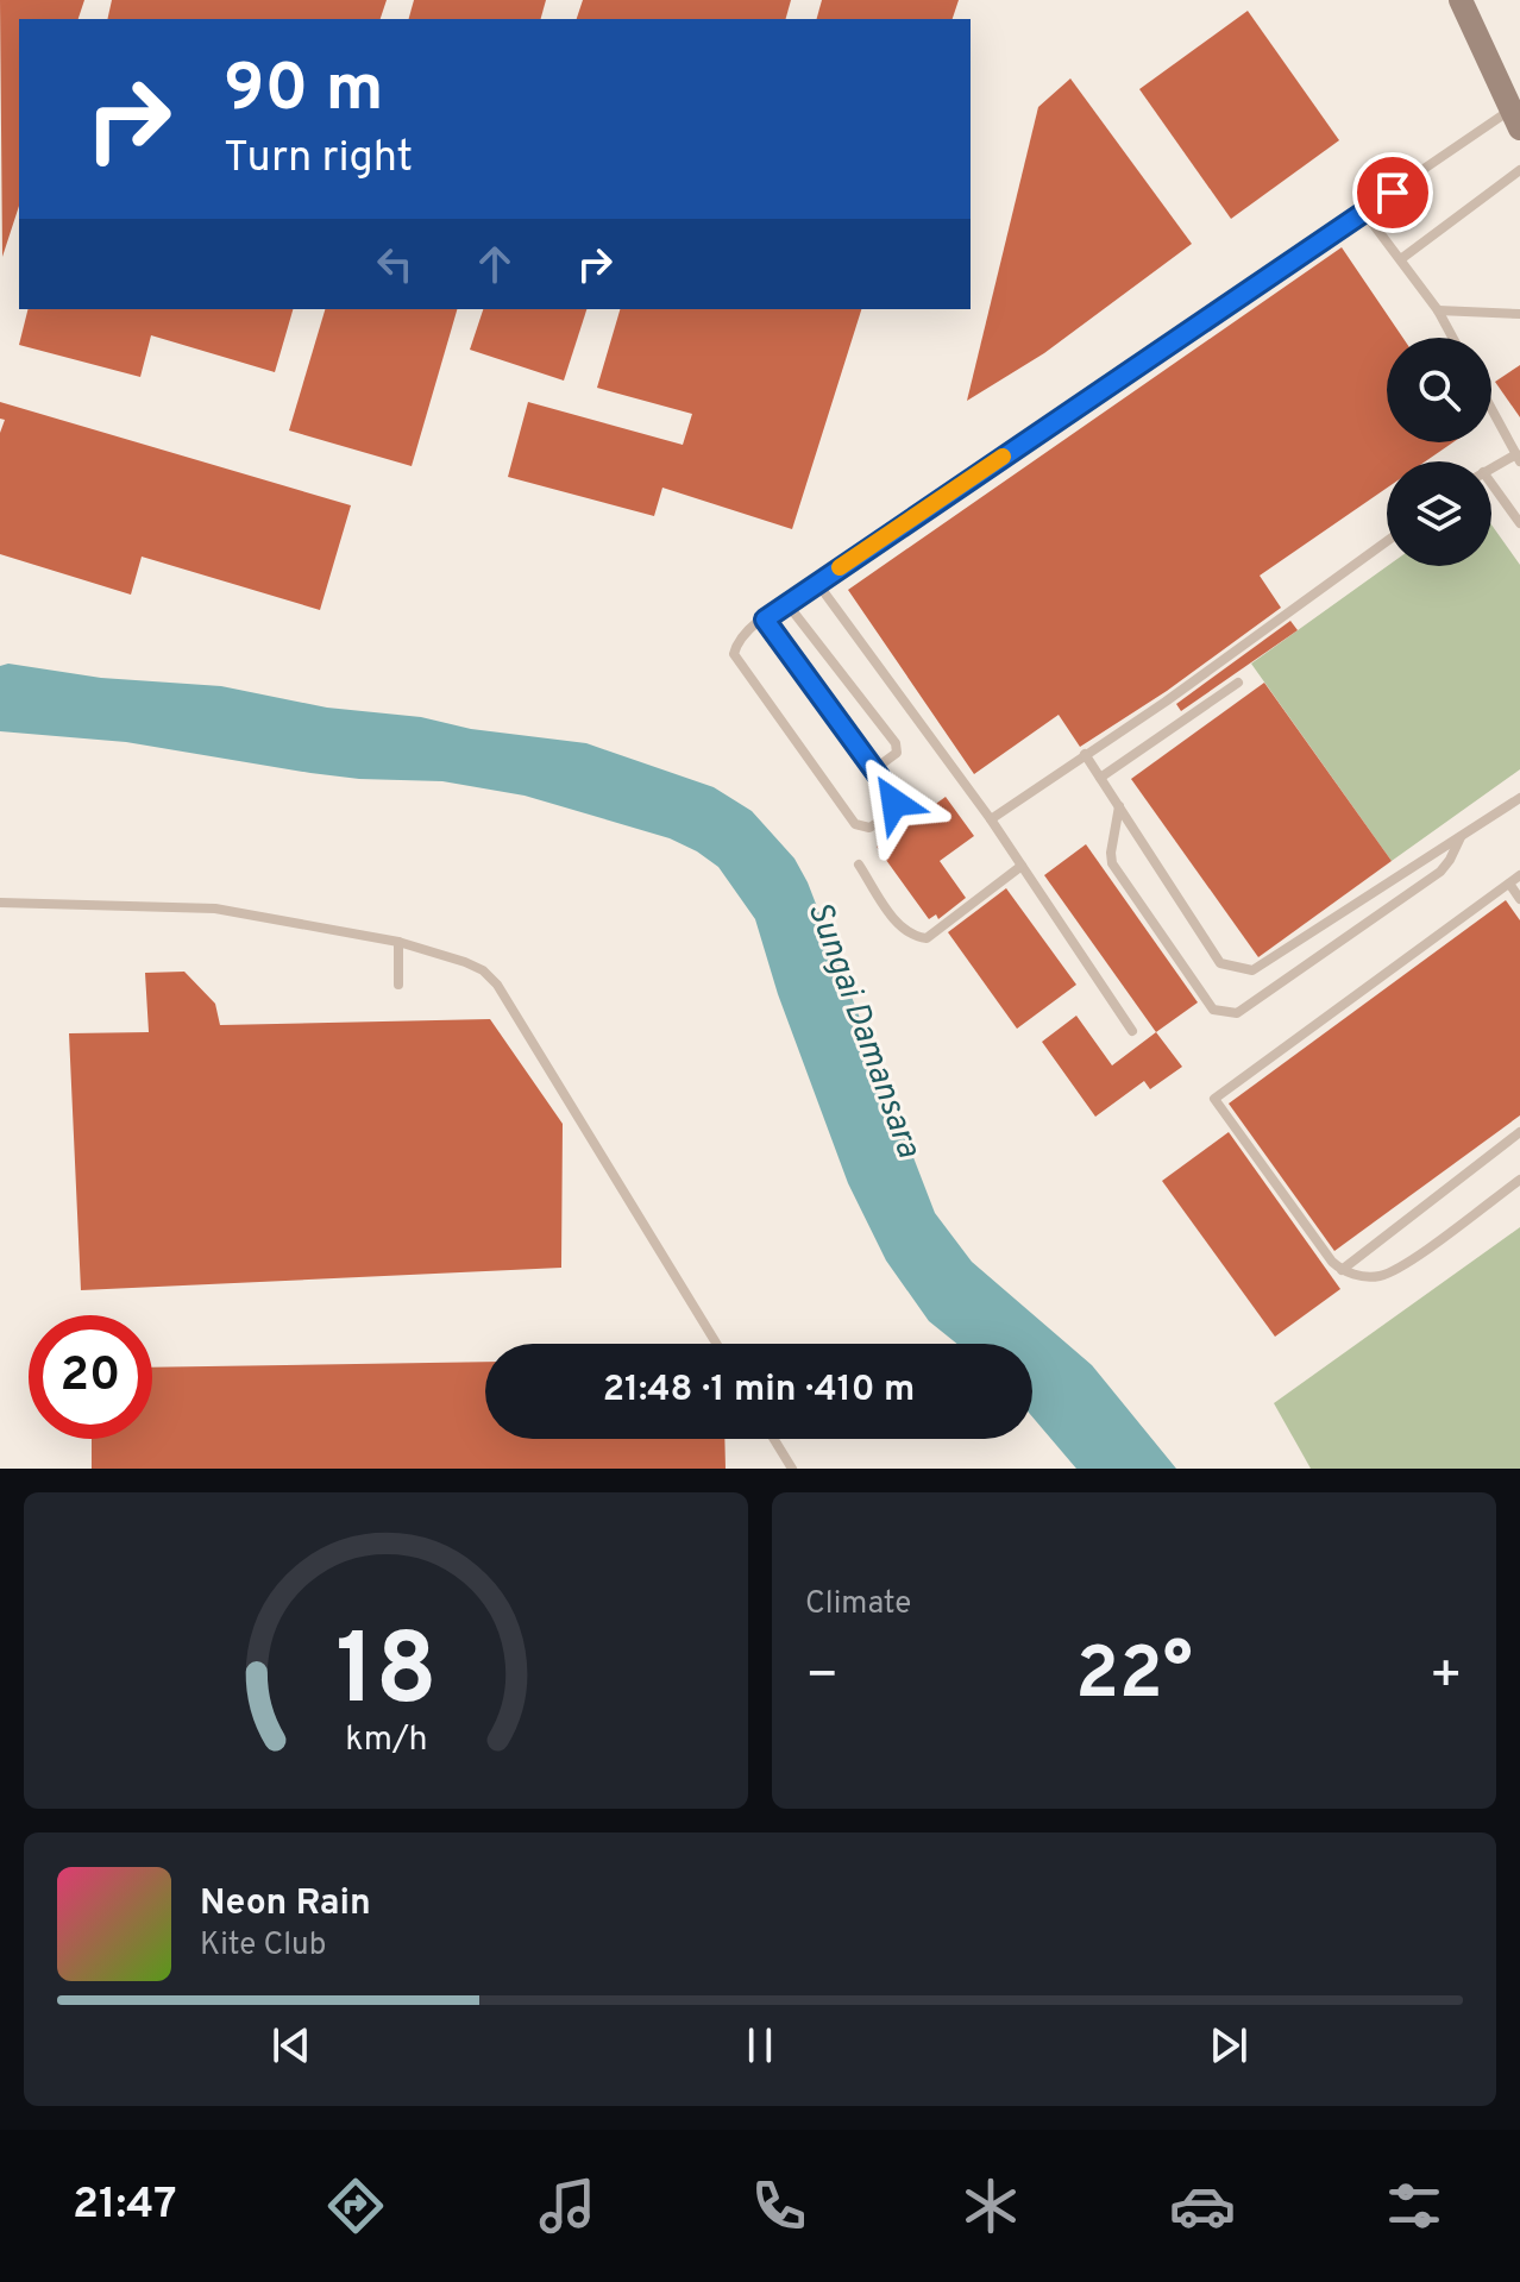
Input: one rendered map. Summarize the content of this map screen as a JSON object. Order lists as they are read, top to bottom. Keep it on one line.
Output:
{"water":["Sungai Damansara"],"page":{"turn":["90 m","Turn right"],"limit":"20","trip":"21:48 · 1 min · 410 m","tile":"Climate","heat":["−","22°","+"],"song":["Neon Rain","Kite Club"],"tabs":"21:47","gauge":["18","km/h"]}}
